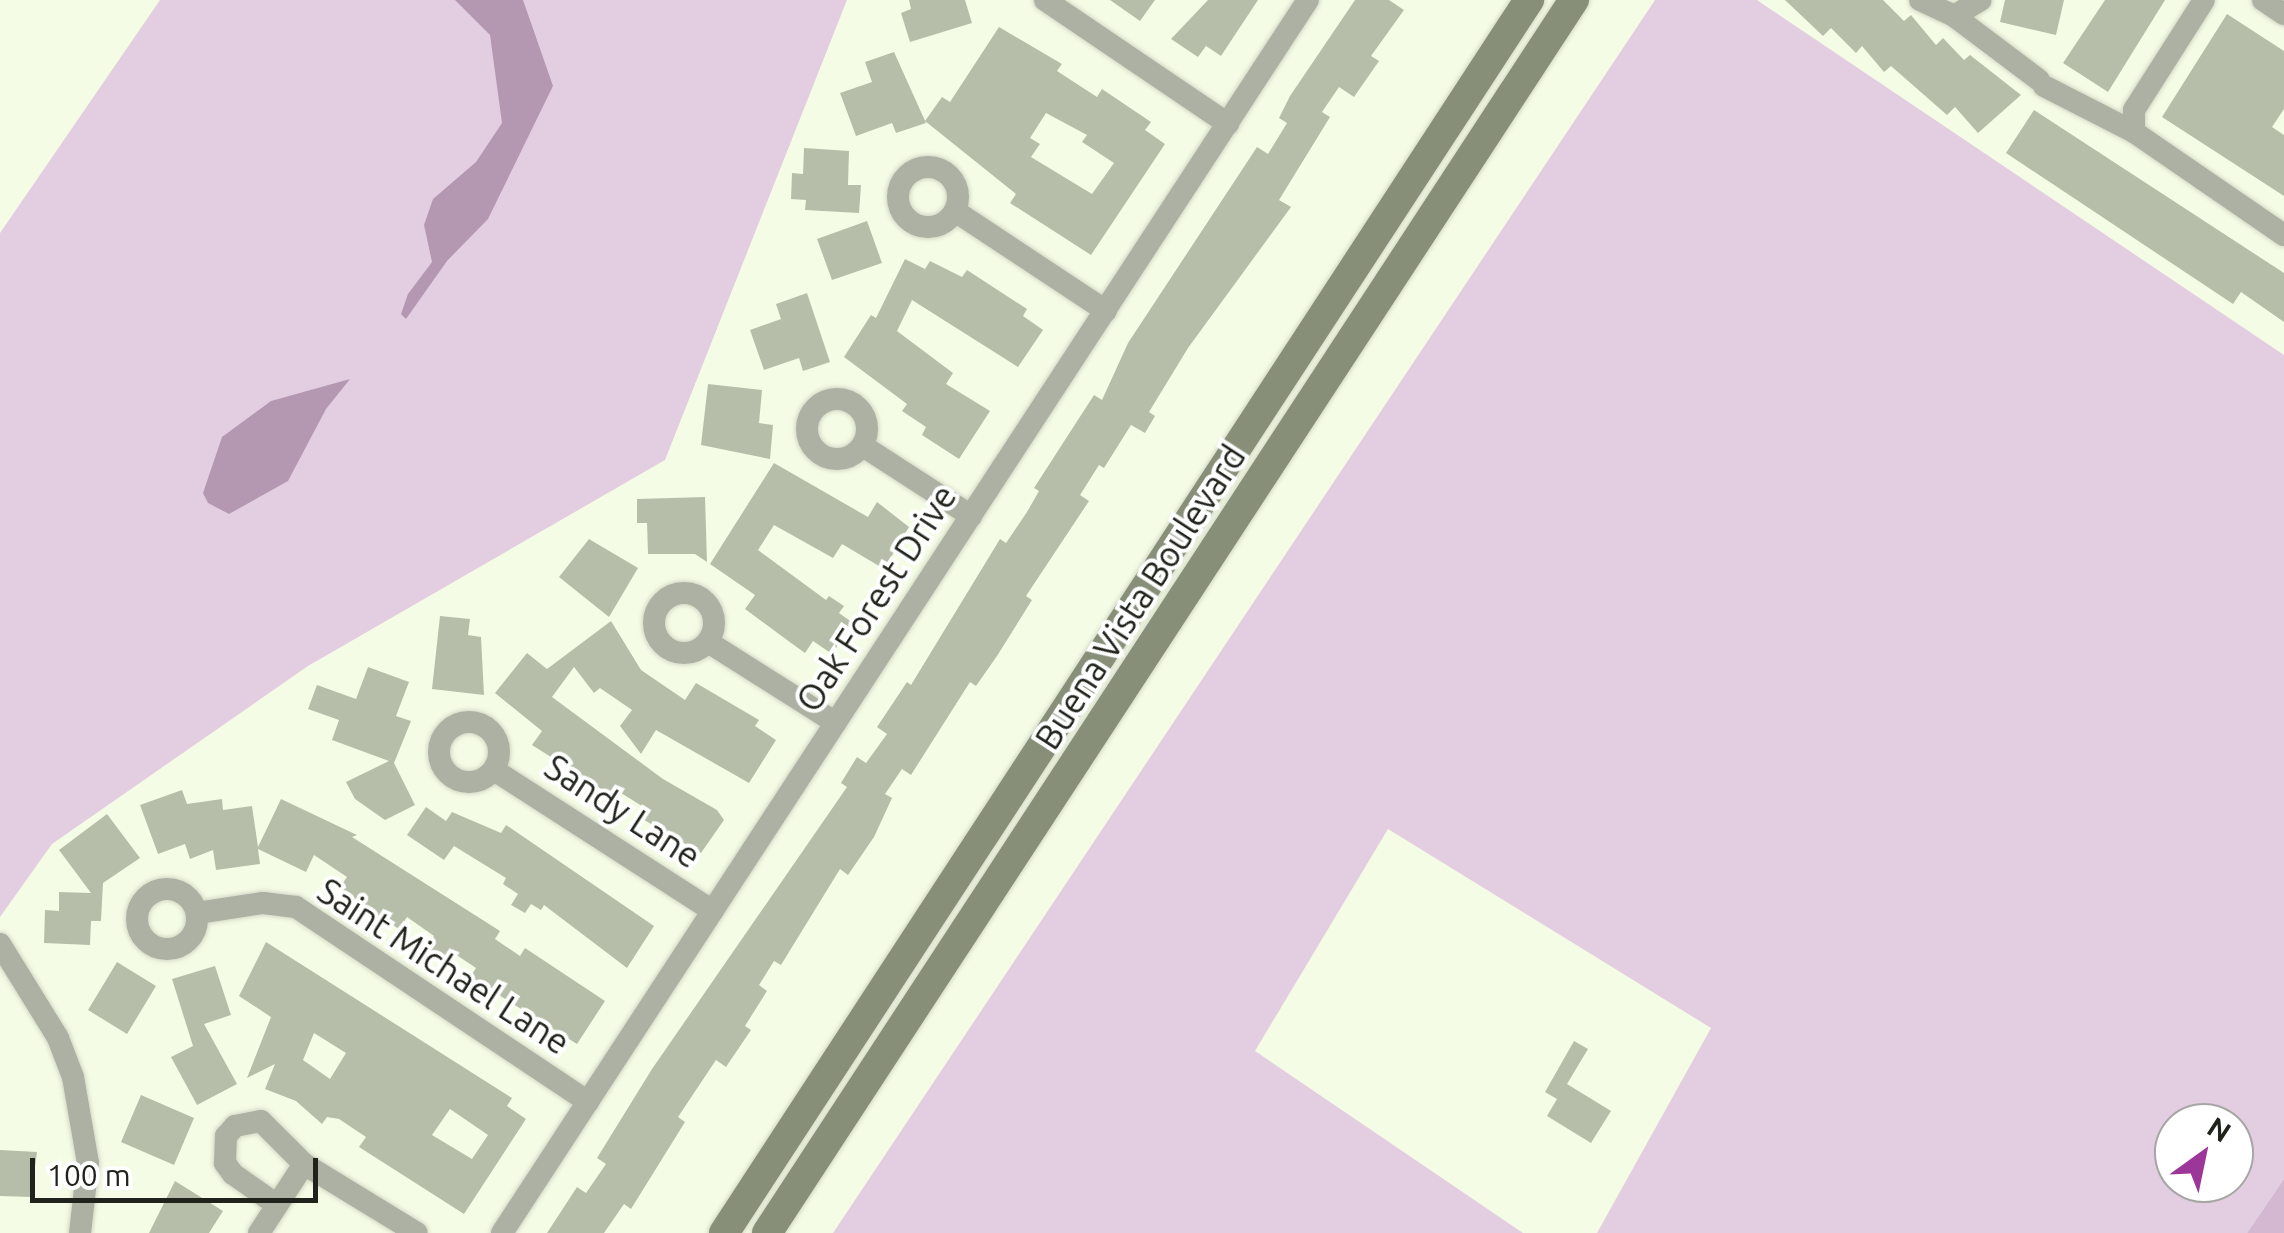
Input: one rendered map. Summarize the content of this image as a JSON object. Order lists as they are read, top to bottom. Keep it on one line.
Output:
{"streets":{"main road":["Buena Vista Boulevard"],"street":["Oak Forest Drive","Sandy Lane","Saint Michael Lane"]},"crossings":[["Oak Forest Drive","Sandy Lane"],["Oak Forest Drive","Saint Michael Lane"]],"scale_bar":"100 m","north":"top right"}
